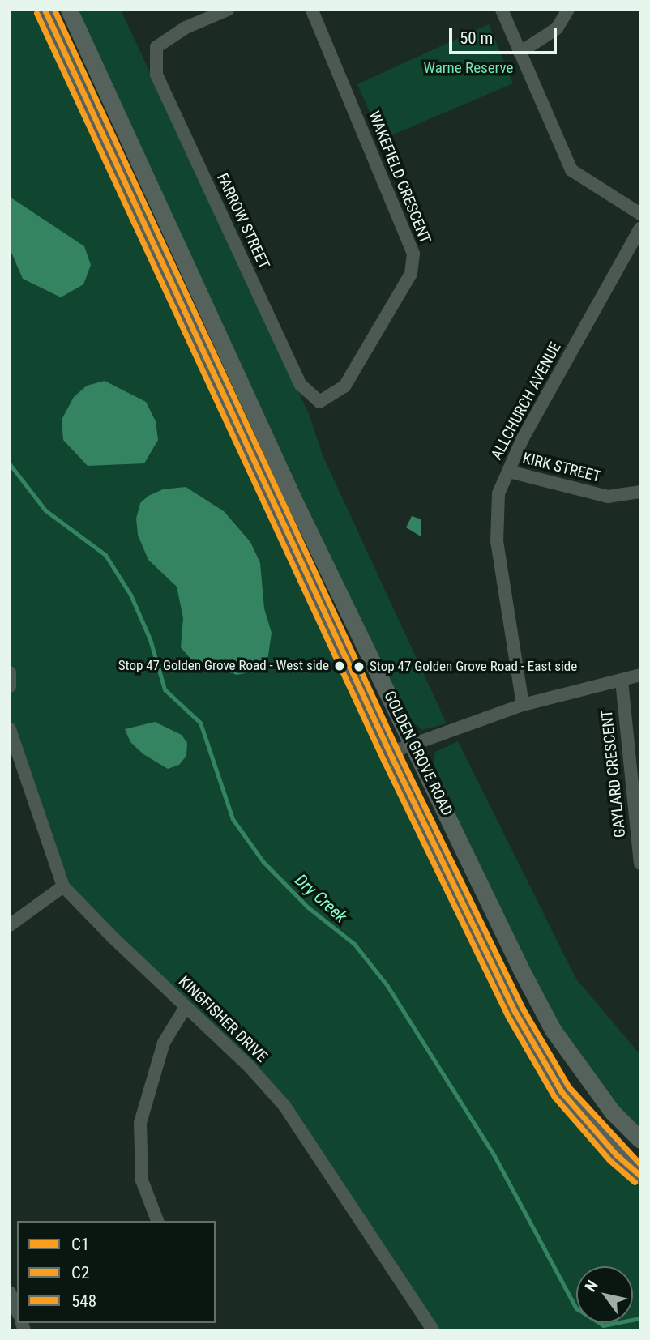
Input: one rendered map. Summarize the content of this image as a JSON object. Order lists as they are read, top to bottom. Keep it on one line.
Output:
{"streets":{"main road":["GOLDEN GROVE ROAD"],"street":["WAKEFIELD CRESCENT","FARROW STREET","ALLCHURCH AVENUE","KIRK STREET","GAYLARD CRESCENT","KINGFISHER DRIVE"]},"crossings":[["WAKEFIELD CRESCENT","FARROW STREET"],["ALLCHURCH AVENUE","KIRK STREET"]],"water":["Dry Creek"],"parks":["Warne Reserve"],"places":["Stop 47 Golden Grove Road - West side","Stop 47 Golden Grove Road - East side"],"lines":["transit line C1","transit line 548","transit line C2"],"legend":["C1","C2","548"],"scale_bar":"50 m","north":"top left"}
